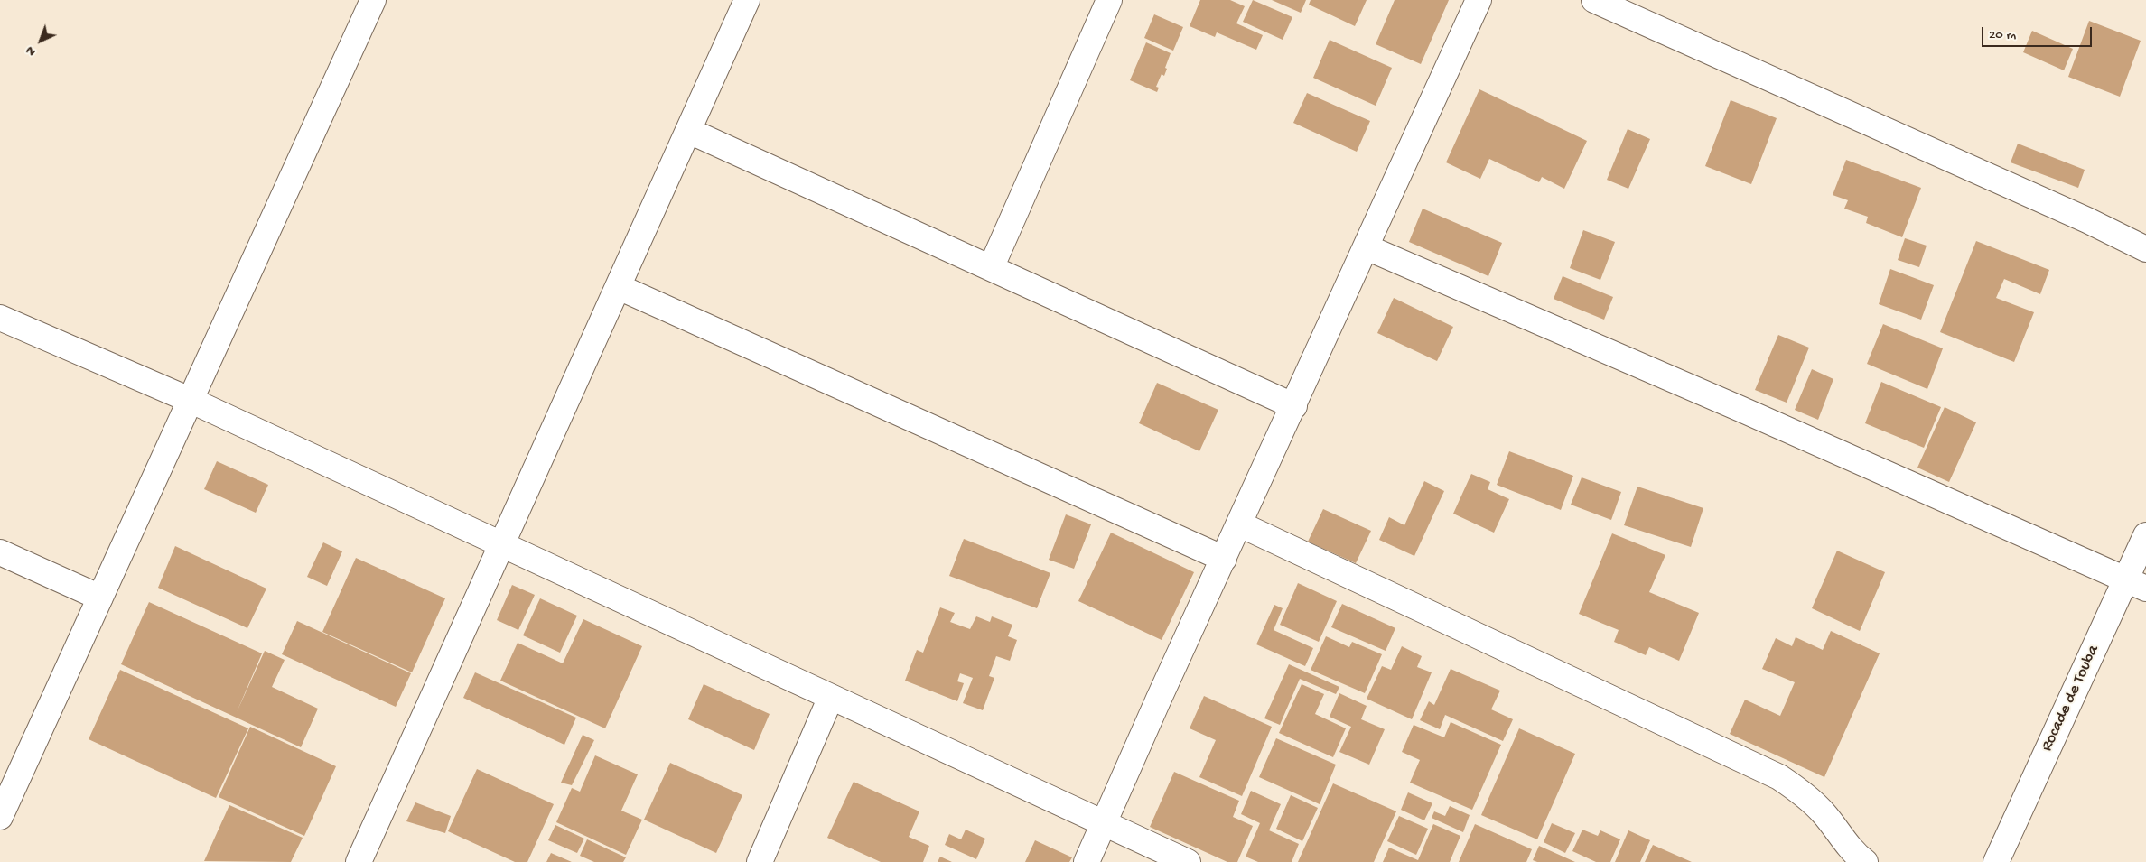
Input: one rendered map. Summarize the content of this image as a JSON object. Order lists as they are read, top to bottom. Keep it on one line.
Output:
{"streets":{"street":["Rocade de Touba"]},"scale_bar":"20 m","north":"bottom left"}
